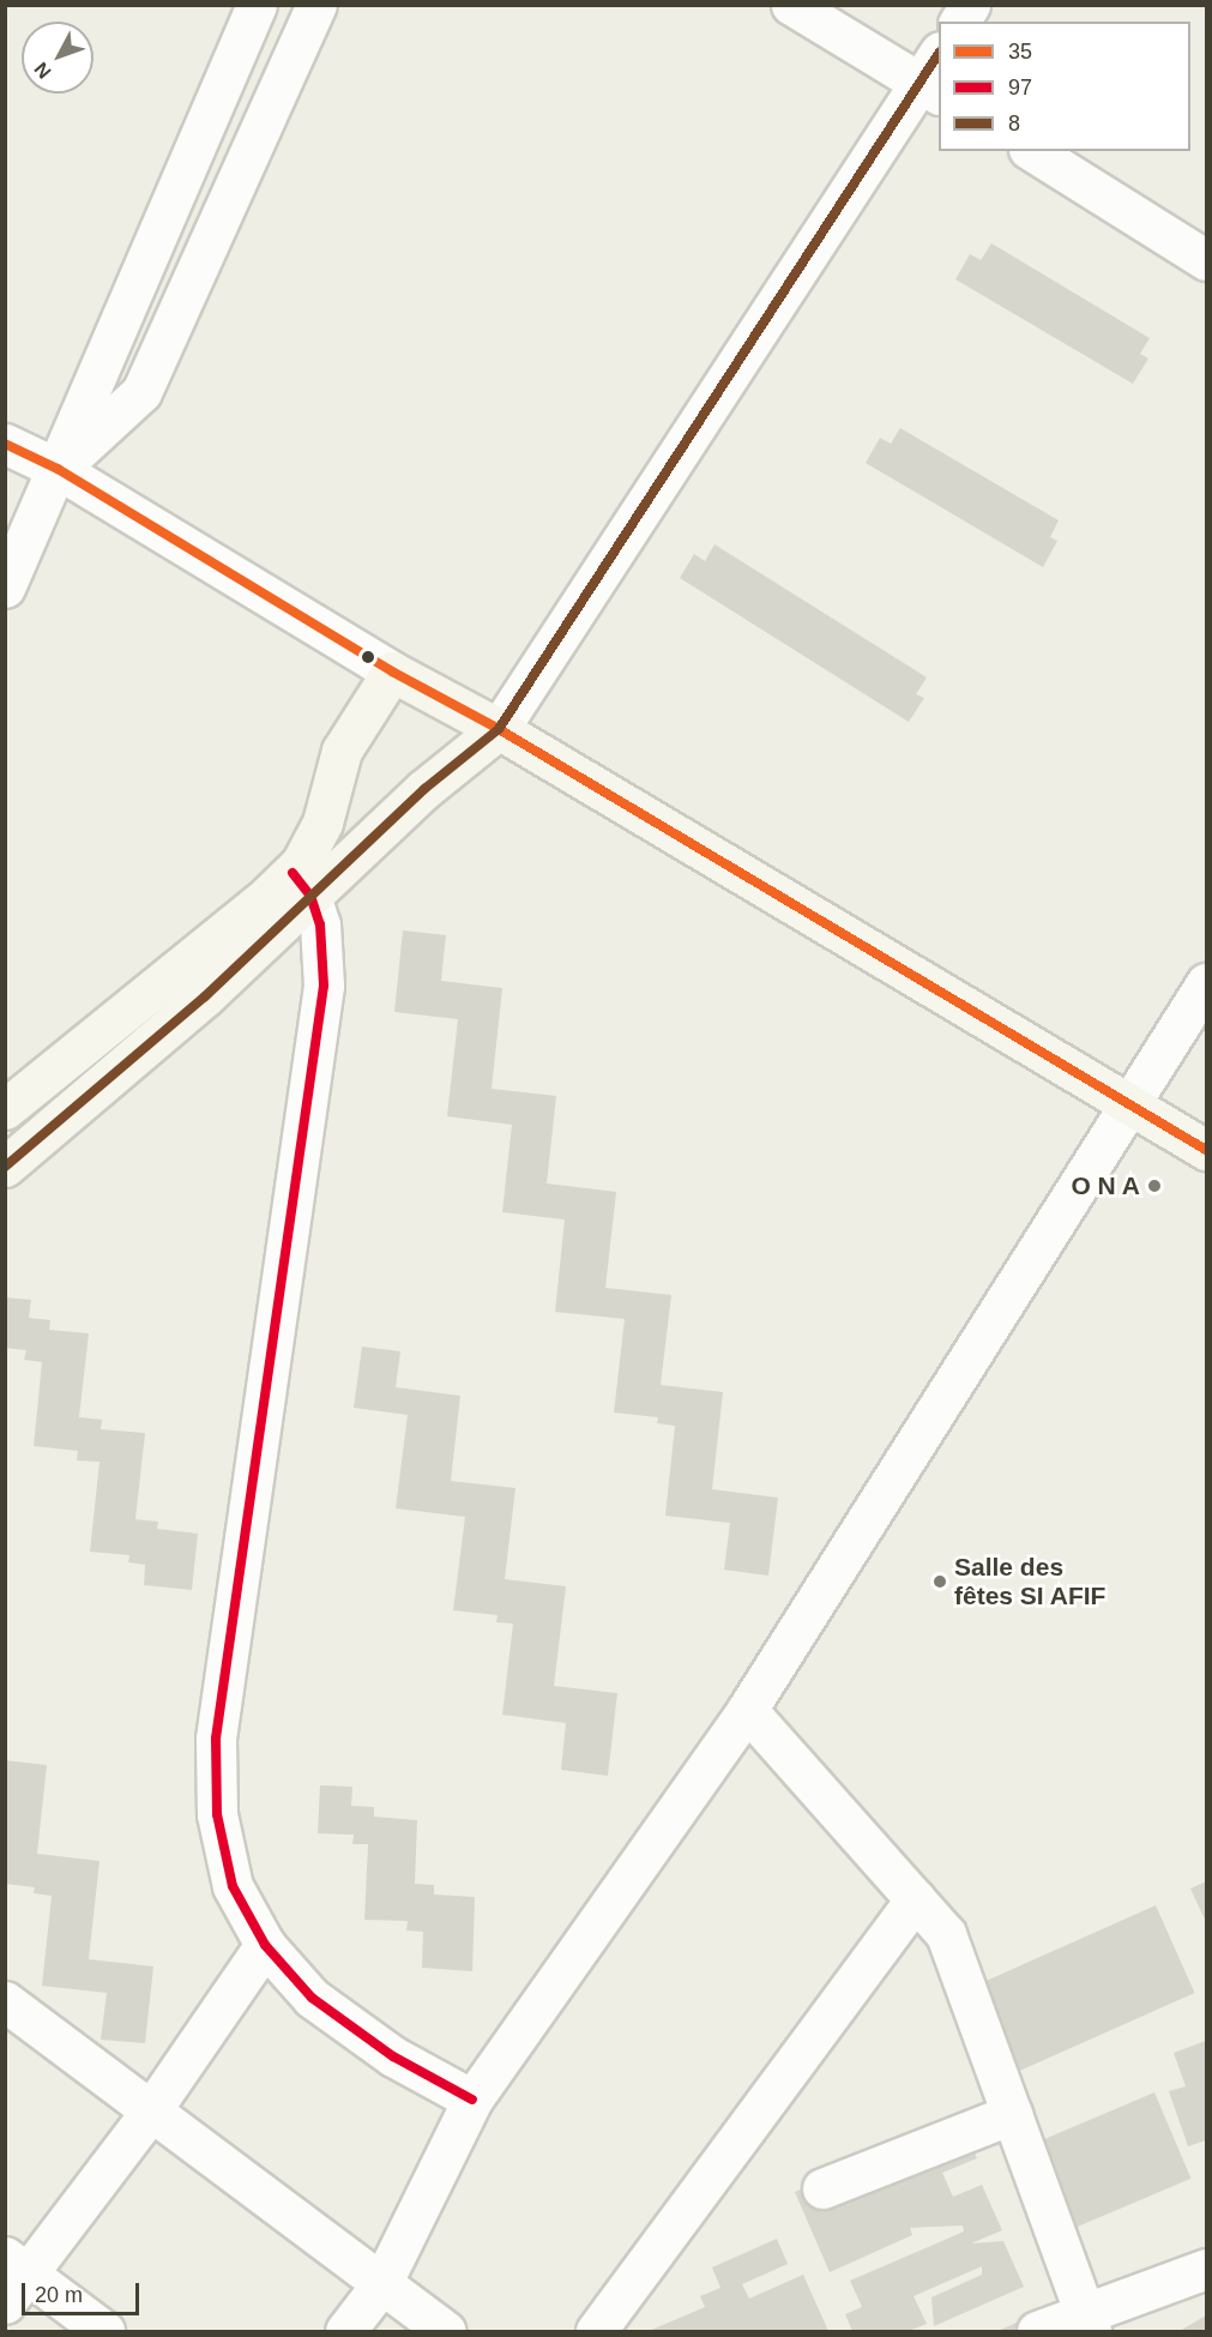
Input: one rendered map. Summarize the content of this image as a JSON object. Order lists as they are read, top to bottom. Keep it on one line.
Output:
{"places":["O N A","Salle des fêtes SI AFIF"],"lines":["transit line 8","transit line 35","transit line 97"],"legend":["35","97","8"],"scale_bar":"20 m","north":"bottom left"}
